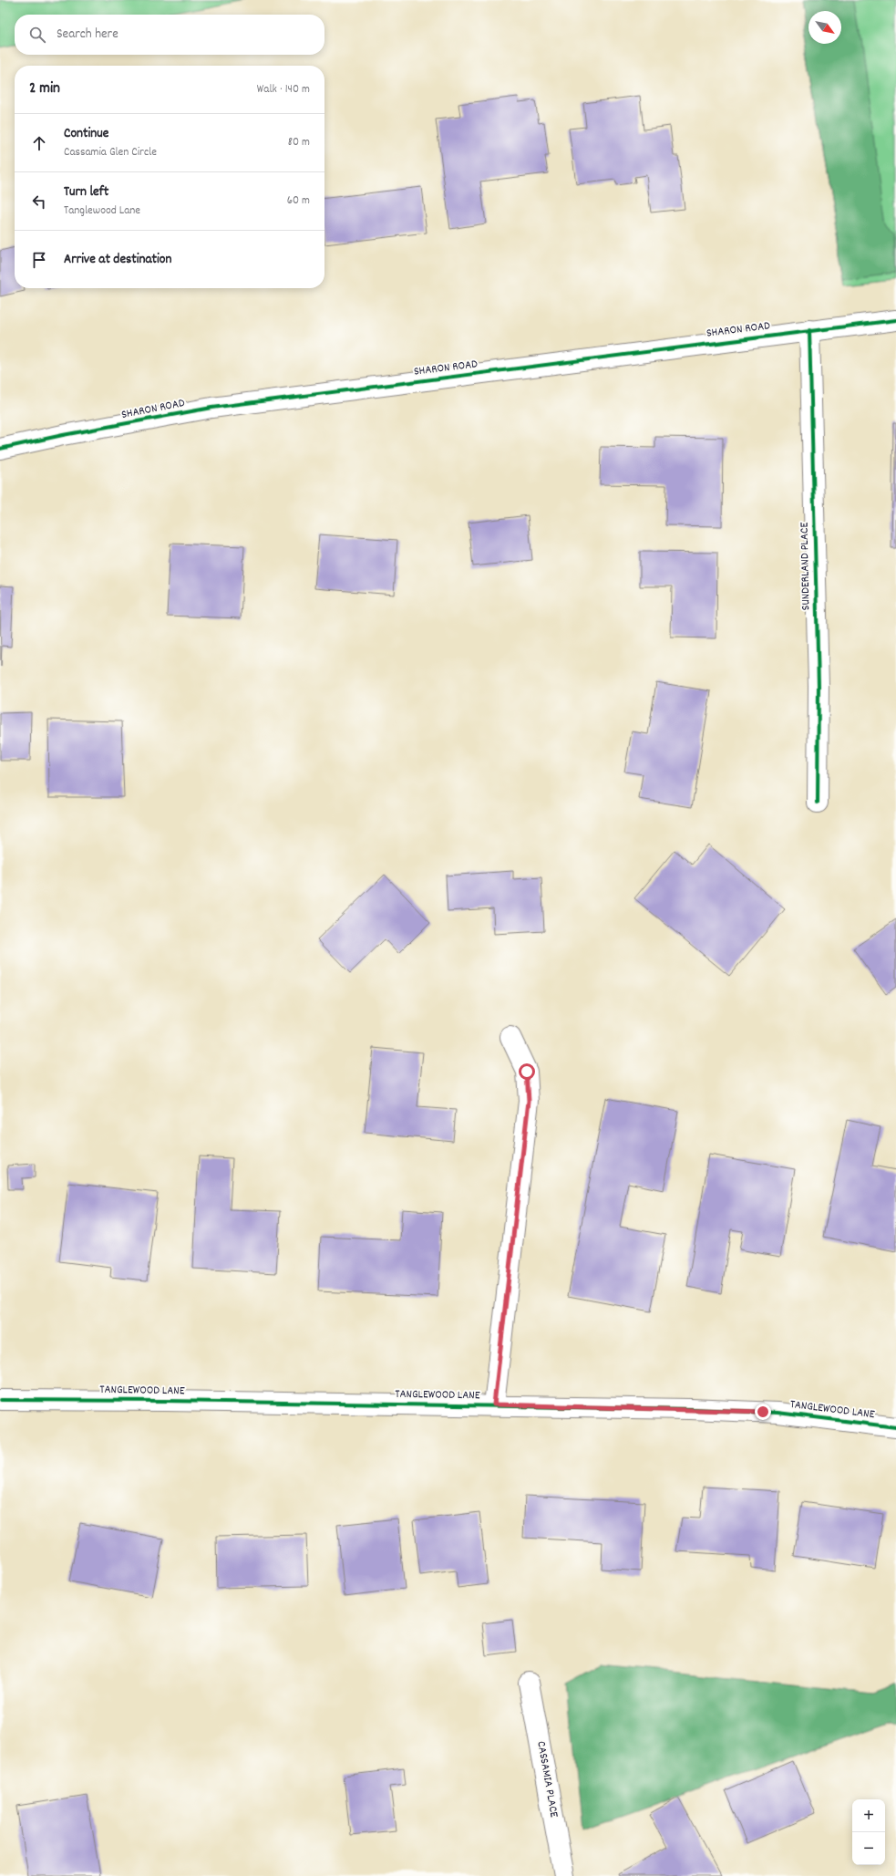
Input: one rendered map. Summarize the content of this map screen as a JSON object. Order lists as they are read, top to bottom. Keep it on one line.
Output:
{"streets":{"street":["SHARON ROAD","SUNDERLAND PLACE","TANGLEWOOD LANE","CASSAMIA PLACE"]},"crossings":[["SHARON ROAD","SUNDERLAND PLACE"]],"north":"bottom right","page":{"search":"Search here","heading":["2 min","Walk · 140 m"],"list":[["Continue","Cassamia Glen Circle","80 m"],["Turn left","Tanglewood Lane","60 m"],"Arrive at destination"],"map_buttons":["+","−"]}}
